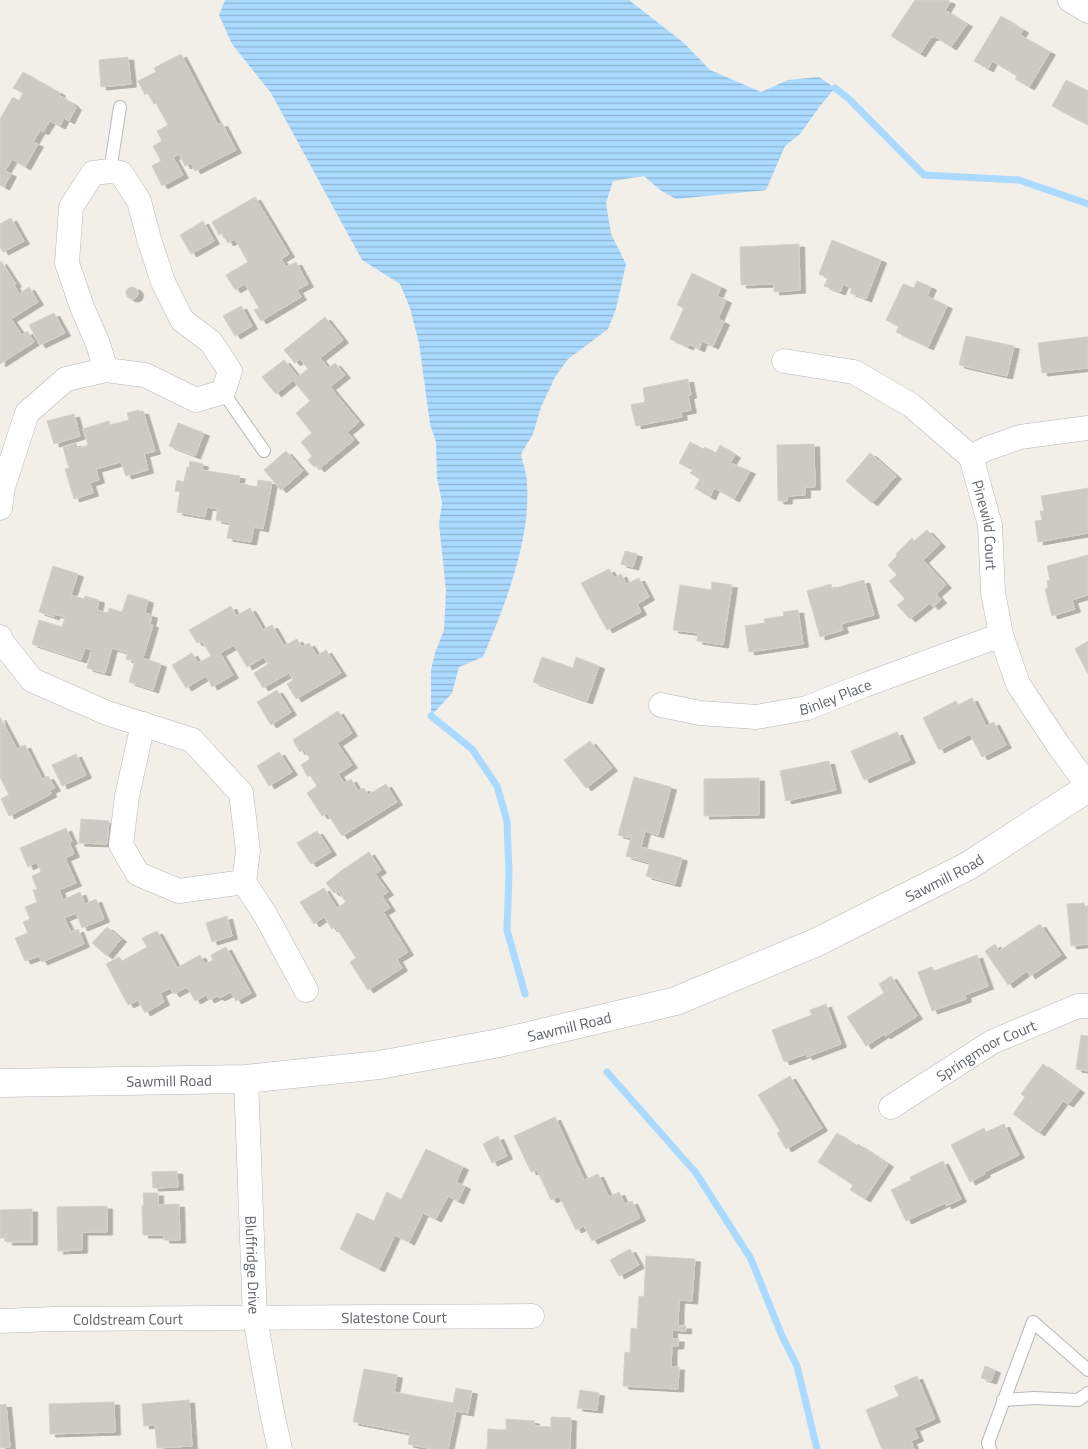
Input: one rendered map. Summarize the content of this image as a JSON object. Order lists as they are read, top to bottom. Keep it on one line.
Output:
{"streets":{"street":["Pinewild Court","Binley Place","Sawmill Road","Springmoor Court","Bluffridge Drive","Slatestone Court","Coldstream Court"]},"crossings":[["Pinewild Court","Binley Place"],["Pinewild Court","Sawmill Road"],["Sawmill Road","Bluffridge Drive"],["Bluffridge Drive","Slatestone Court"],["Bluffridge Drive","Coldstream Court"],["Slatestone Court","Coldstream Court"]]}
